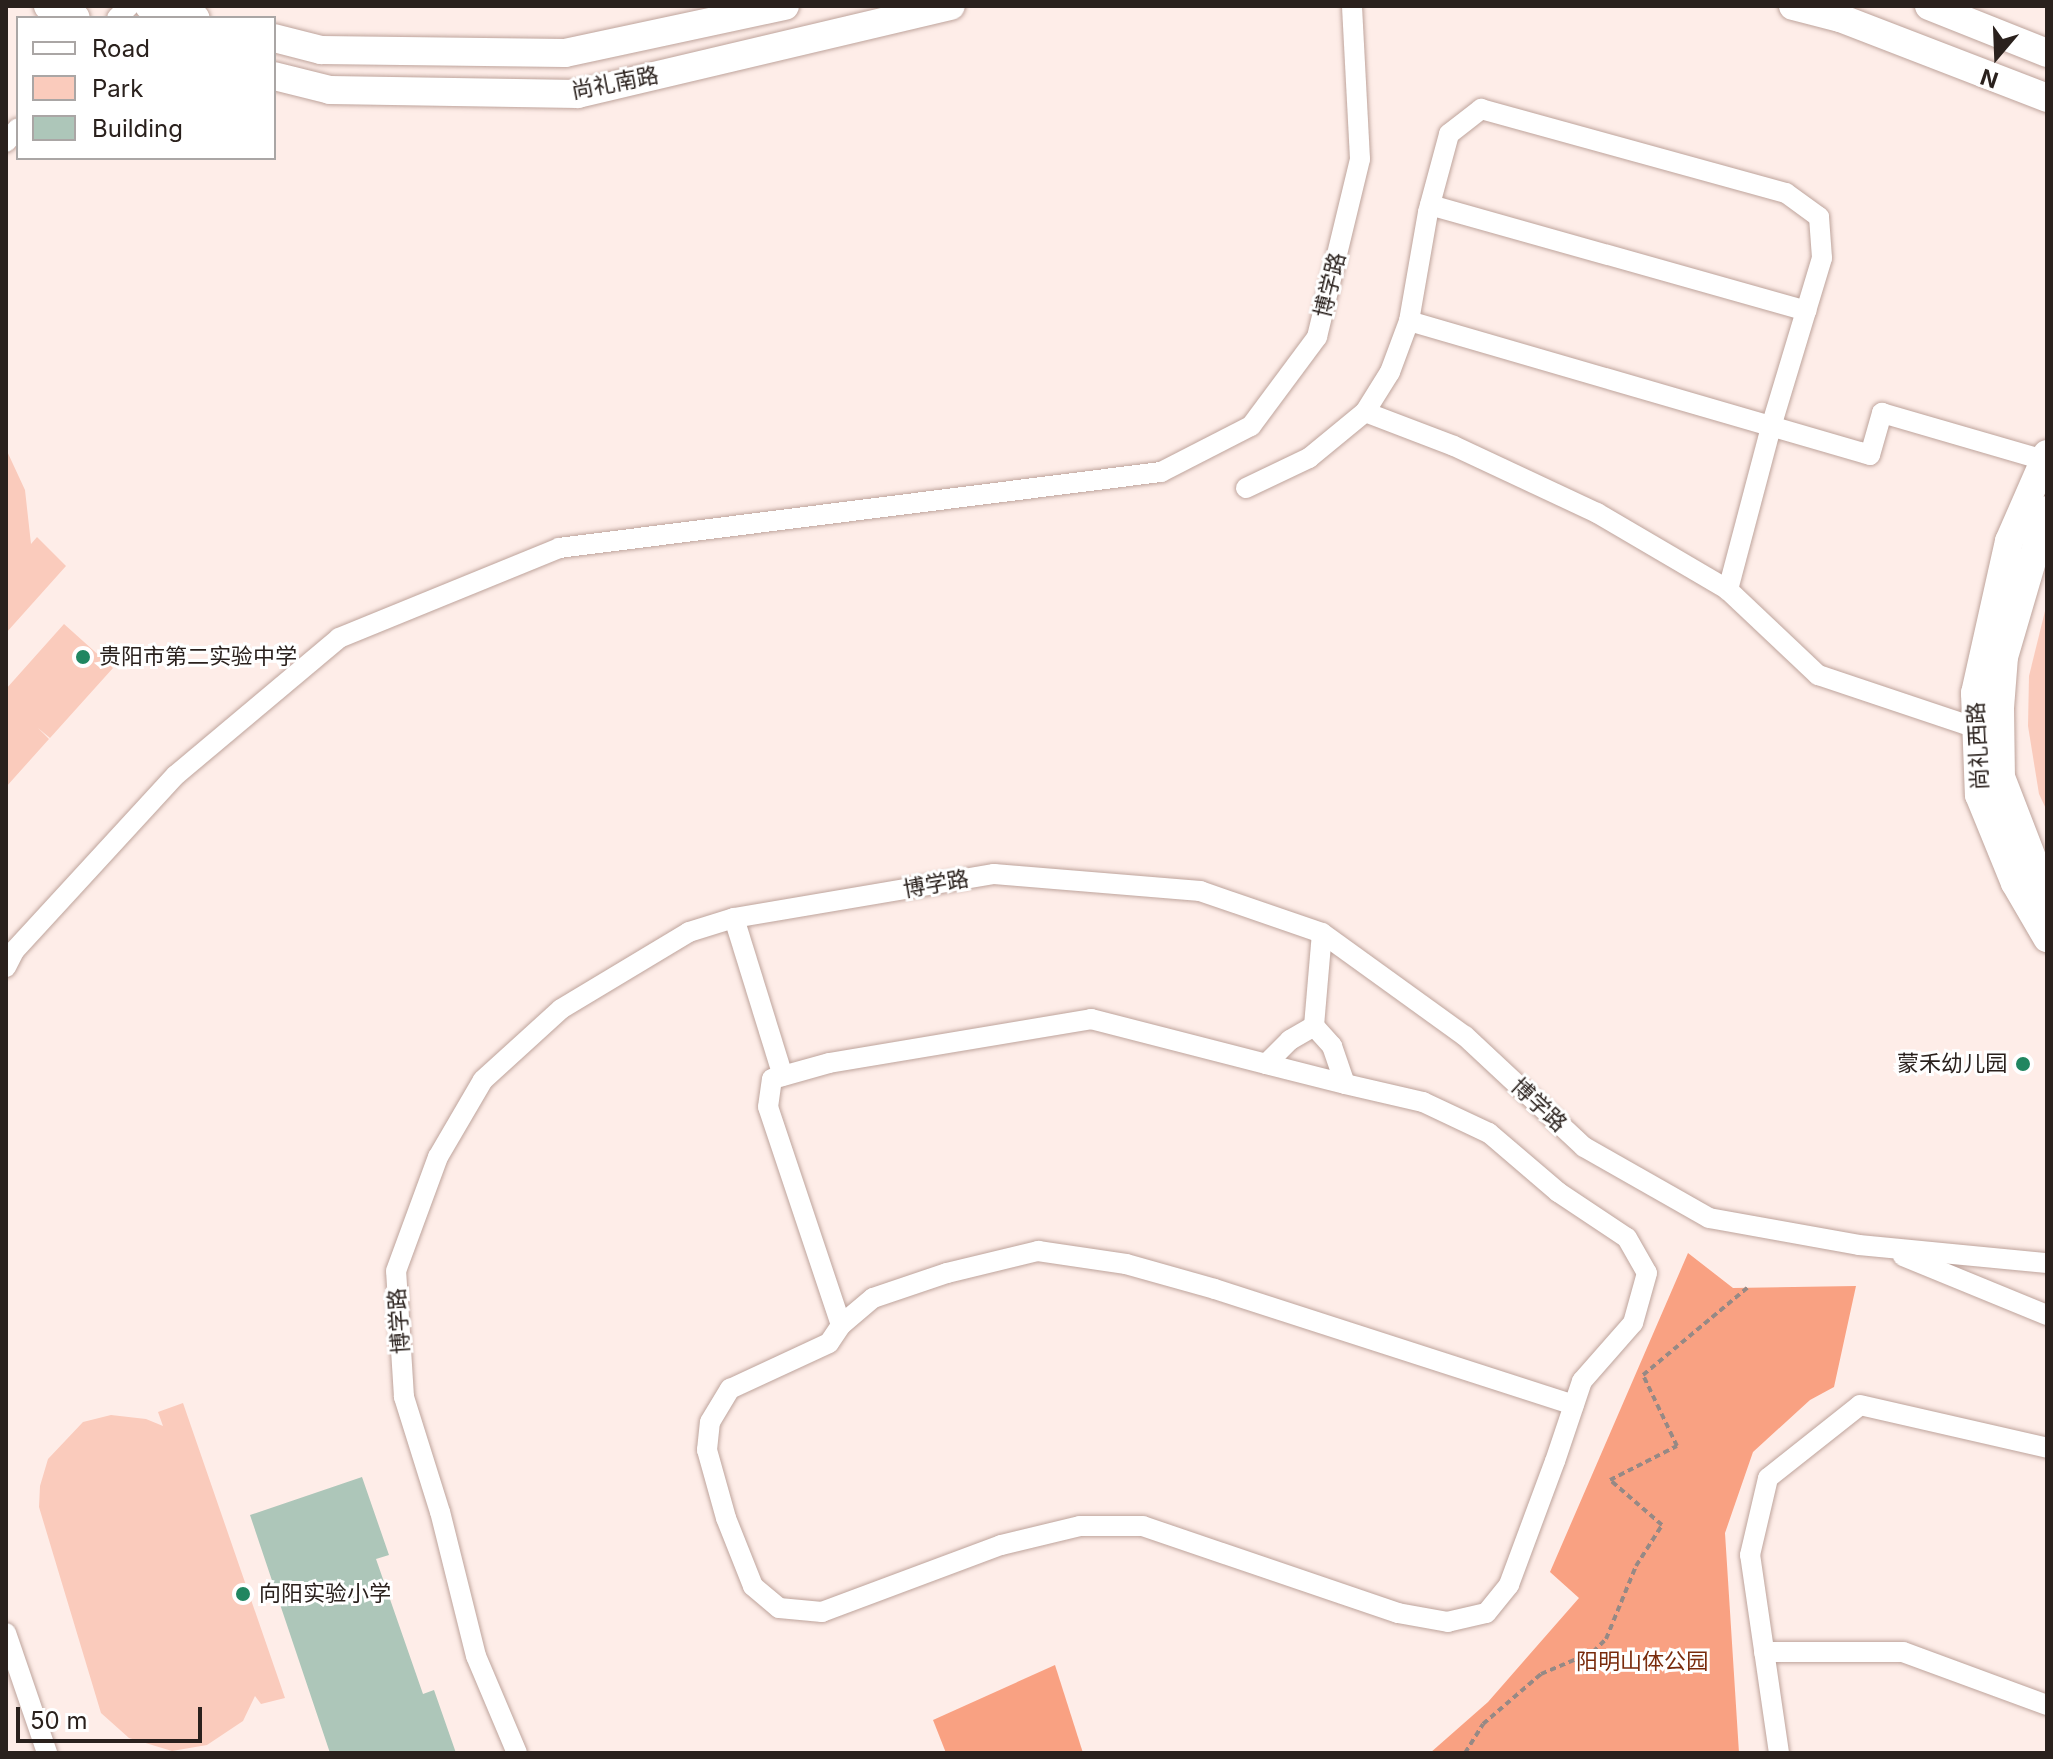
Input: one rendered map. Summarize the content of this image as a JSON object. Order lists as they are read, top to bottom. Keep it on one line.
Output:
{"streets":{"main road":["尚礼南路","尚礼西路"],"street":["博学路"]},"parks":["阳明山体公园"],"places":["贵阳市第二实验中学","蒙禾幼儿园","向阳实验小学"],"legend":["Road","Park","Building"],"scale_bar":"50 m","north":"bottom"}
